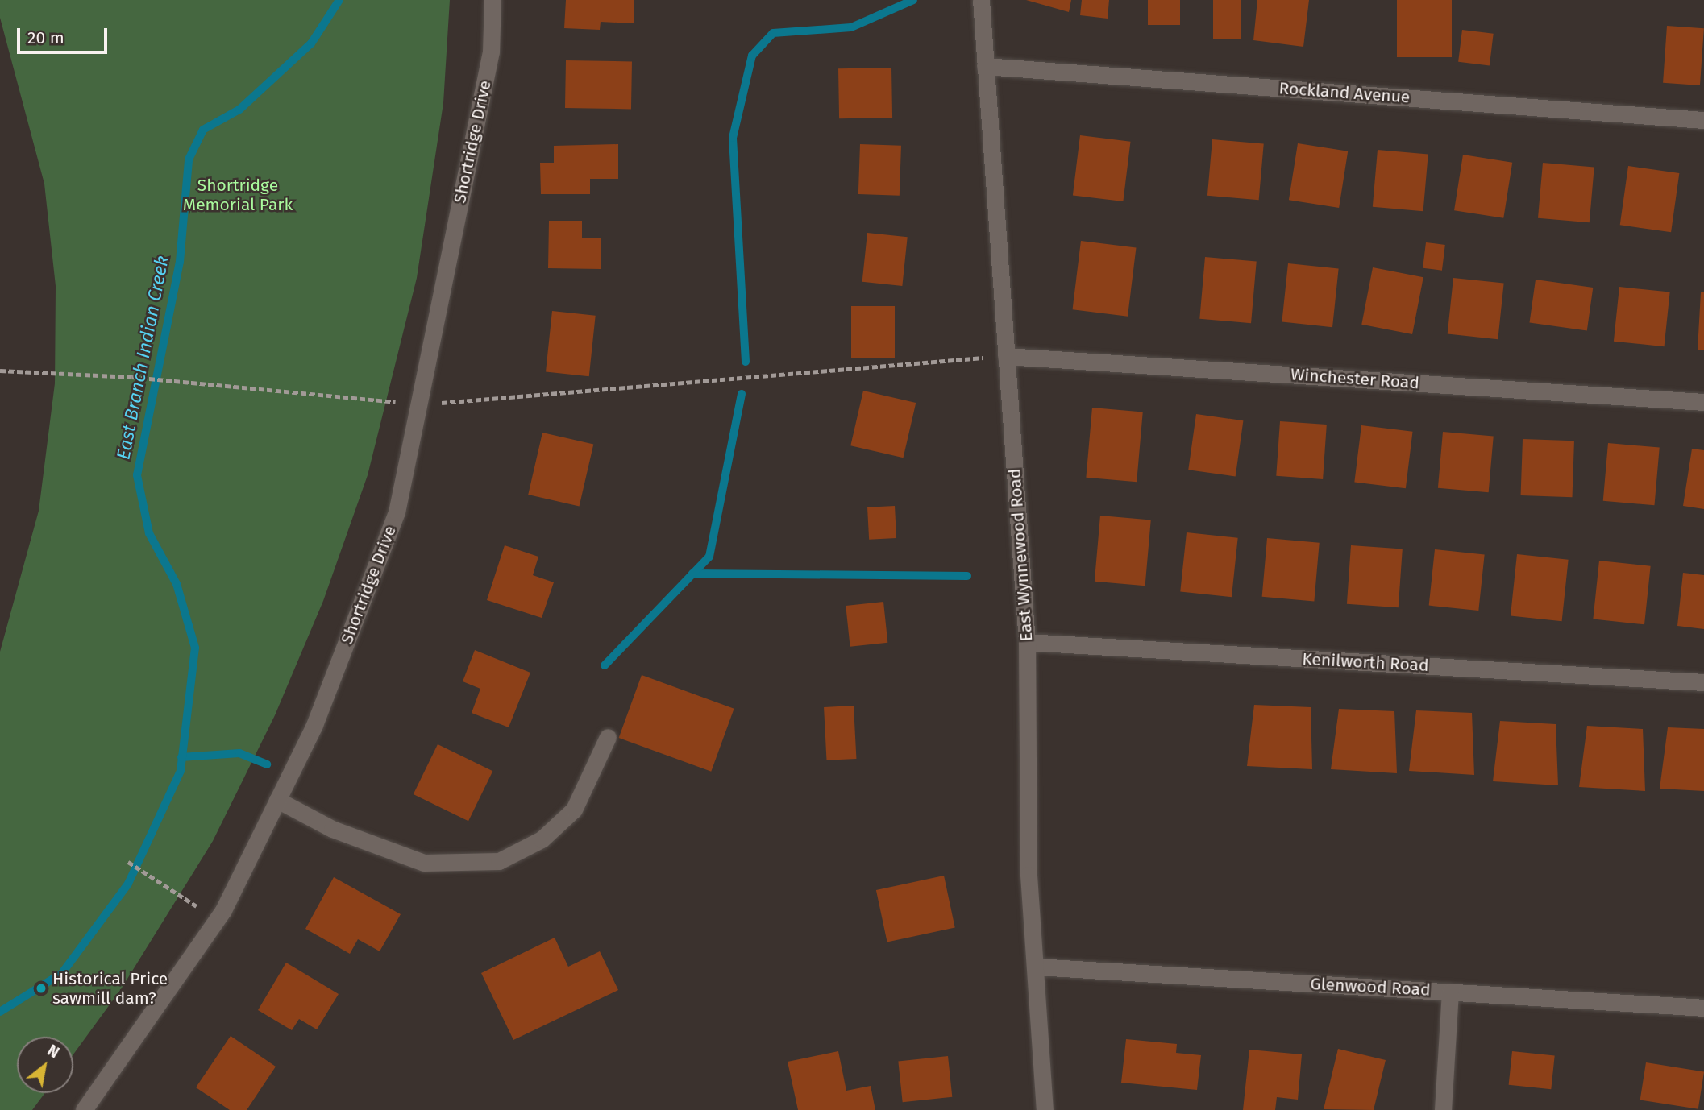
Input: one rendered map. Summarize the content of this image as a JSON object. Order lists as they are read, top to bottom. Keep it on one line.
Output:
{"streets":{"street":["Rockland Avenue","Shortridge Drive","Winchester Road","East Wynnewood Road","Kenilworth Road","Glenwood Road"]},"crossings":[["Rockland Avenue","East Wynnewood Road"],["Winchester Road","East Wynnewood Road"],["East Wynnewood Road","Kenilworth Road"],["East Wynnewood Road","Glenwood Road"]],"water":["East Branch Indian Creek"],"parks":["Shortridge Memorial Park"],"places":["Historical Price sawmill dam?"],"scale_bar":"20 m","north":"top right"}
